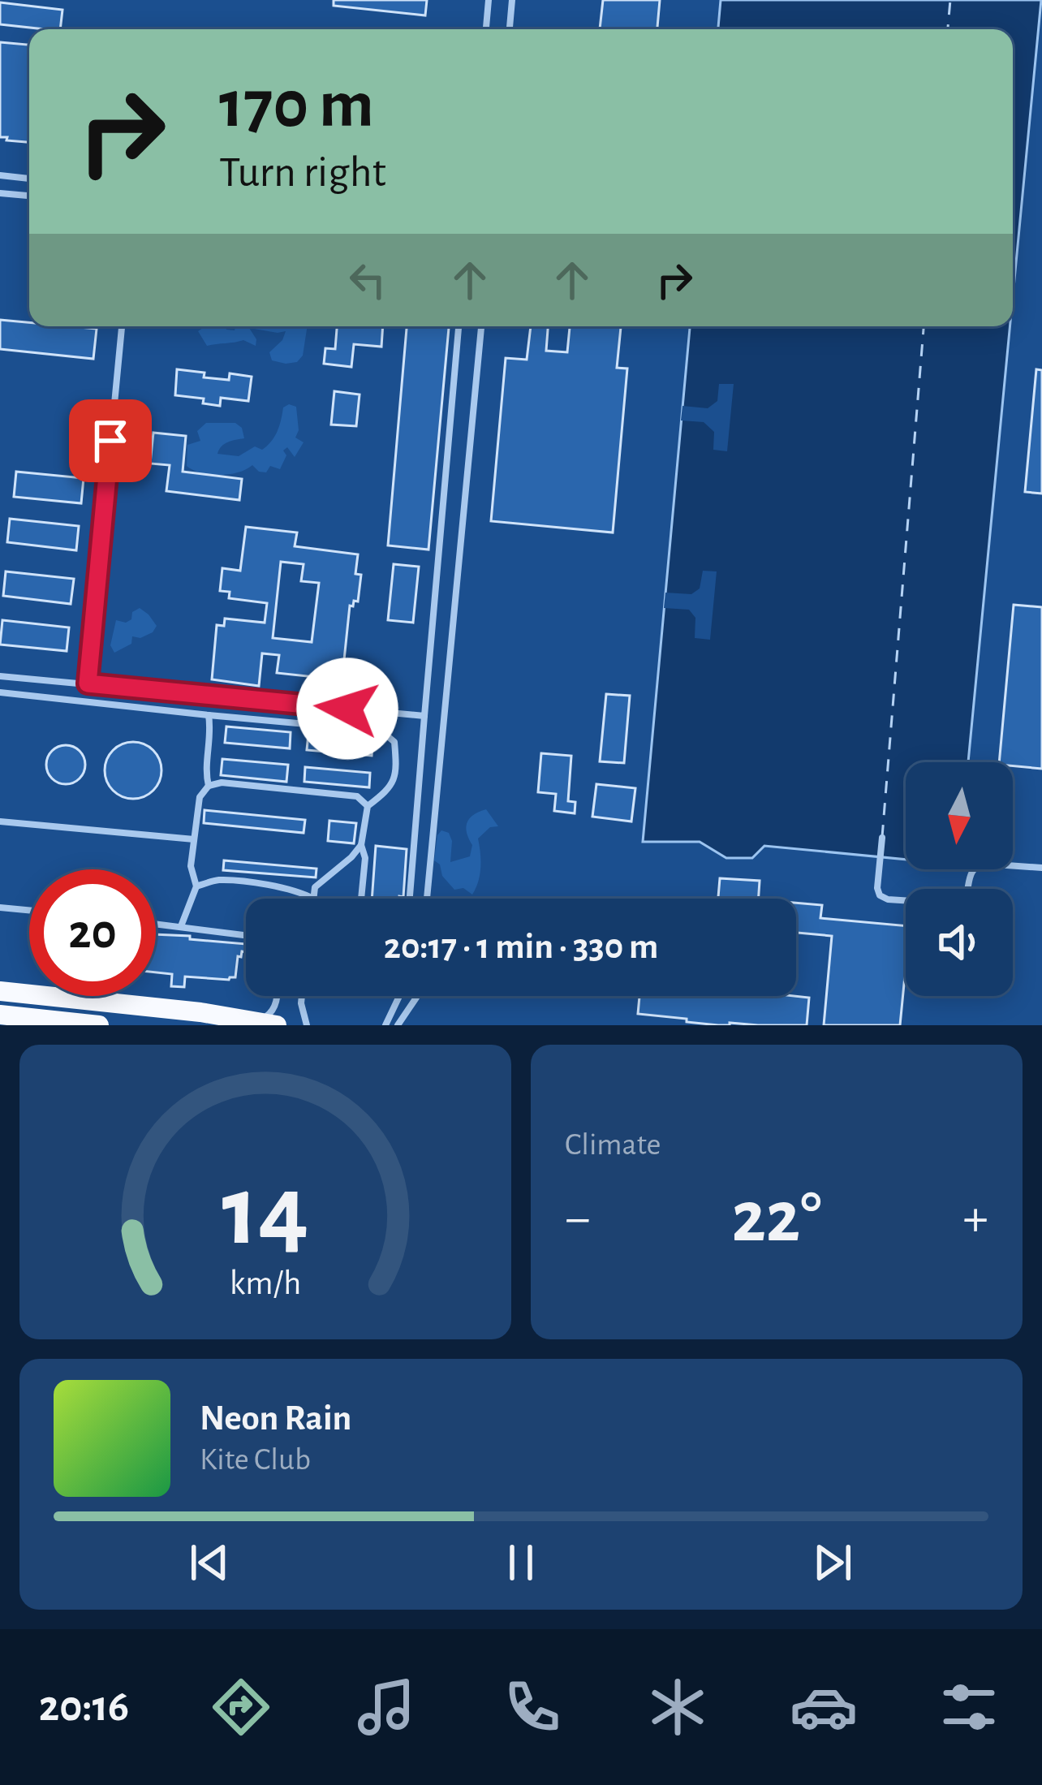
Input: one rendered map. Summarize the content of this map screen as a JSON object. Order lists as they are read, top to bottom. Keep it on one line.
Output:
{"north":"bottom","page":{"turn":["170 m","Turn right"],"limit":"20","trip":"20:17 · 1 min · 330 m","tile":"Climate","heat":["−","22°","+"],"song":["Neon Rain","Kite Club"],"tabs":"20:16","gauge":["14","km/h"]}}
